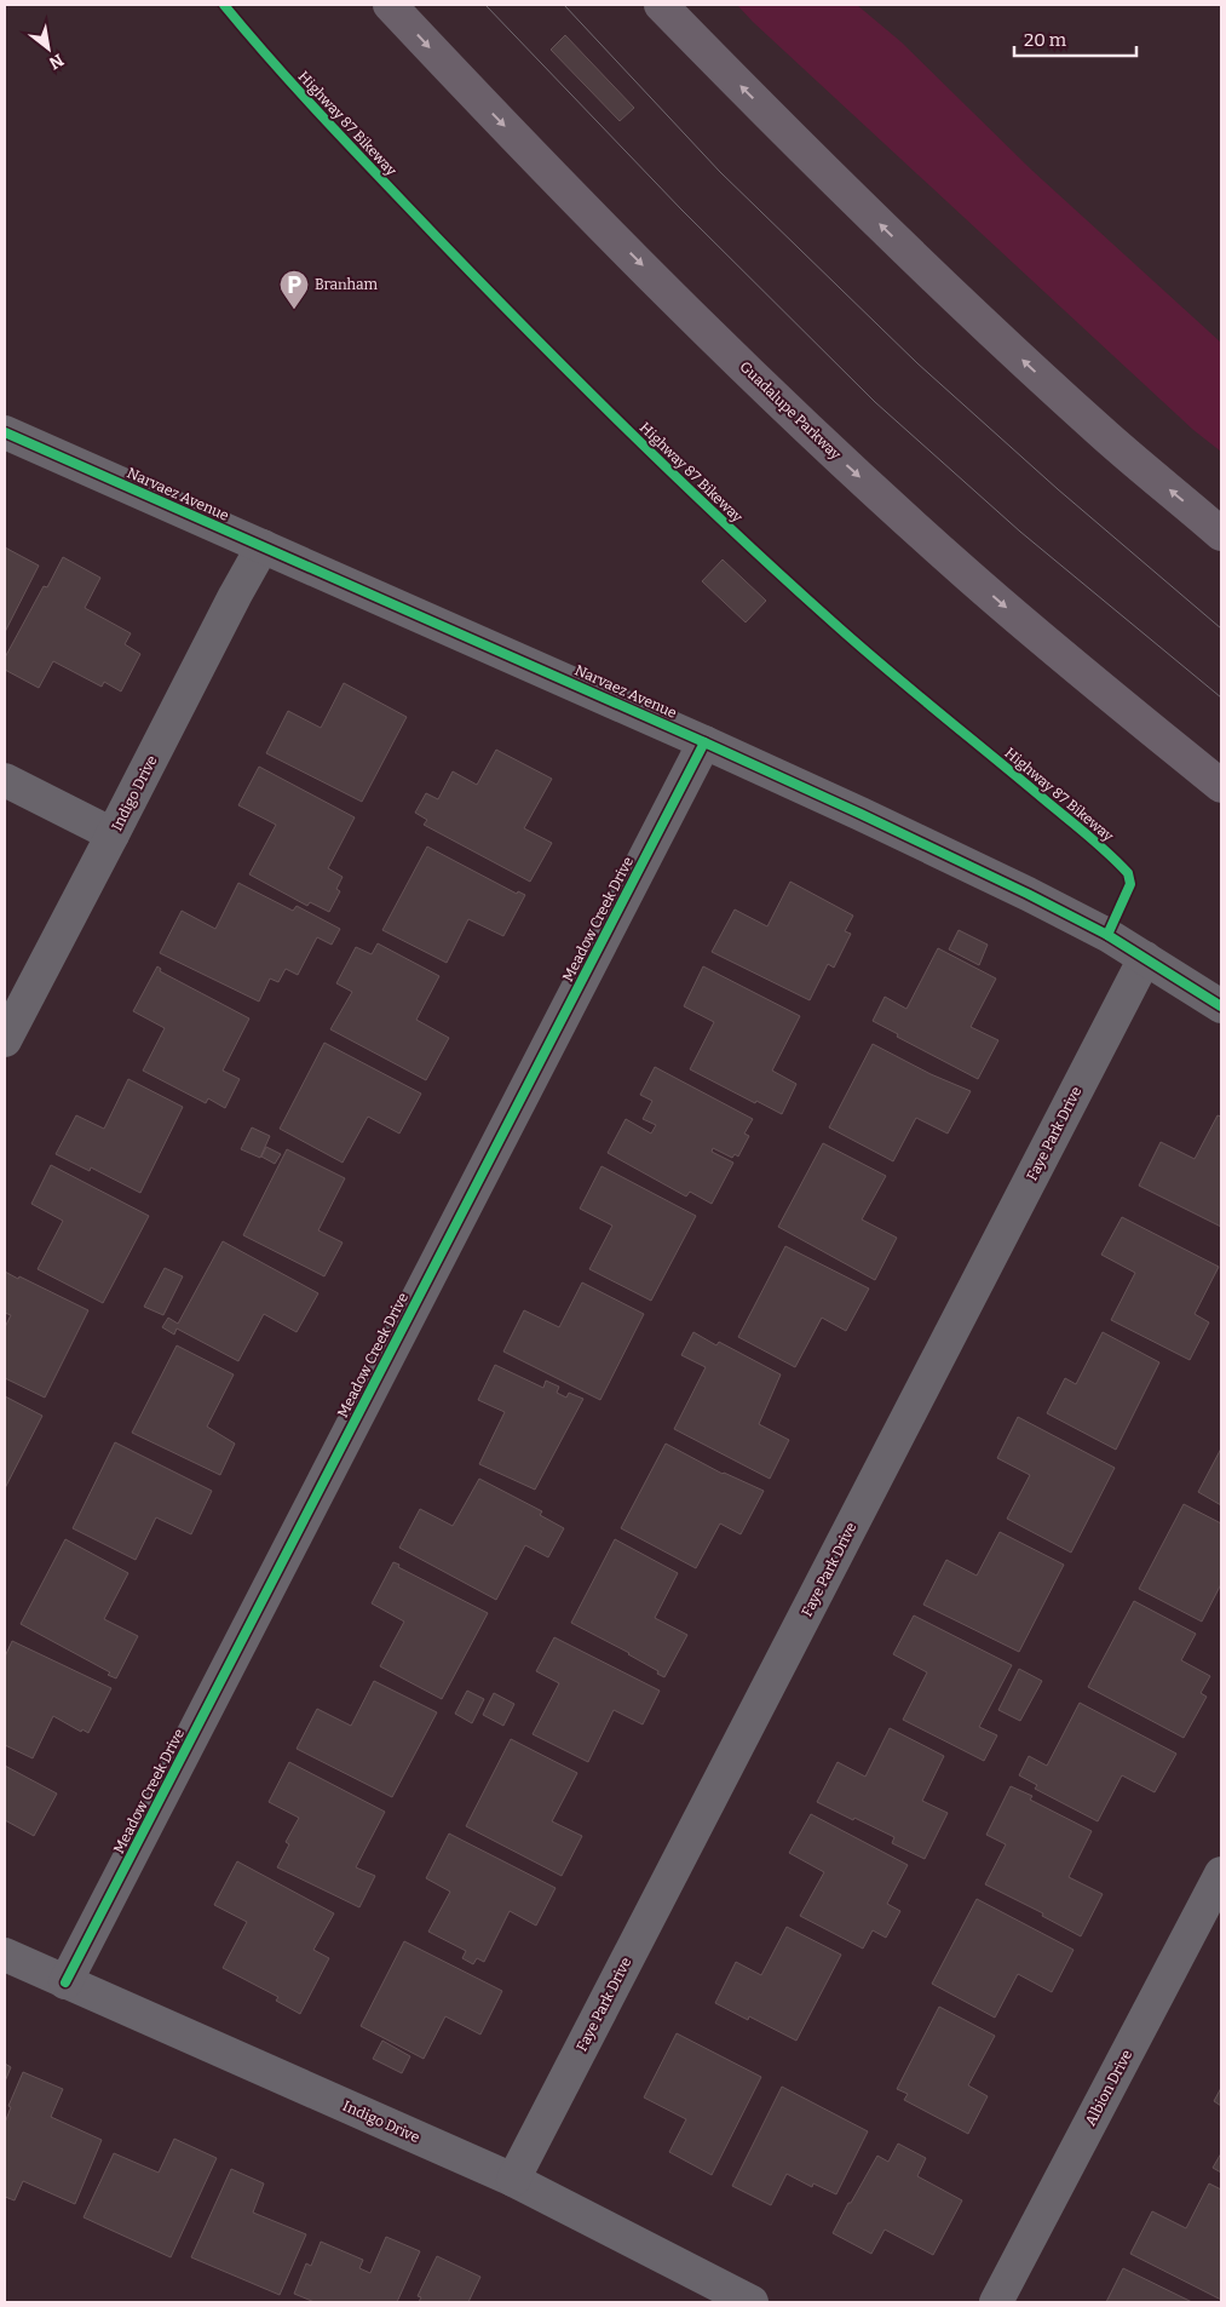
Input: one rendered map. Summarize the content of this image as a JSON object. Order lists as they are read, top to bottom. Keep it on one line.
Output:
{"streets":{"highway":["Guadalupe Parkway"],"street":["Narvaez Avenue","Indigo Drive","Meadow Creek Drive","Faye Park Drive","Albion Drive"],"cycle path":["Highway 87 Bikeway"]},"crossings":[["Narvaez Avenue","Indigo Drive"],["Narvaez Avenue","Meadow Creek Drive"],["Narvaez Avenue","Faye Park Drive"],["Indigo Drive","Meadow Creek Drive"],["Indigo Drive","Faye Park Drive"]],"places":{"parking":["Branham"]},"scale_bar":"20 m","north":"bottom right"}
